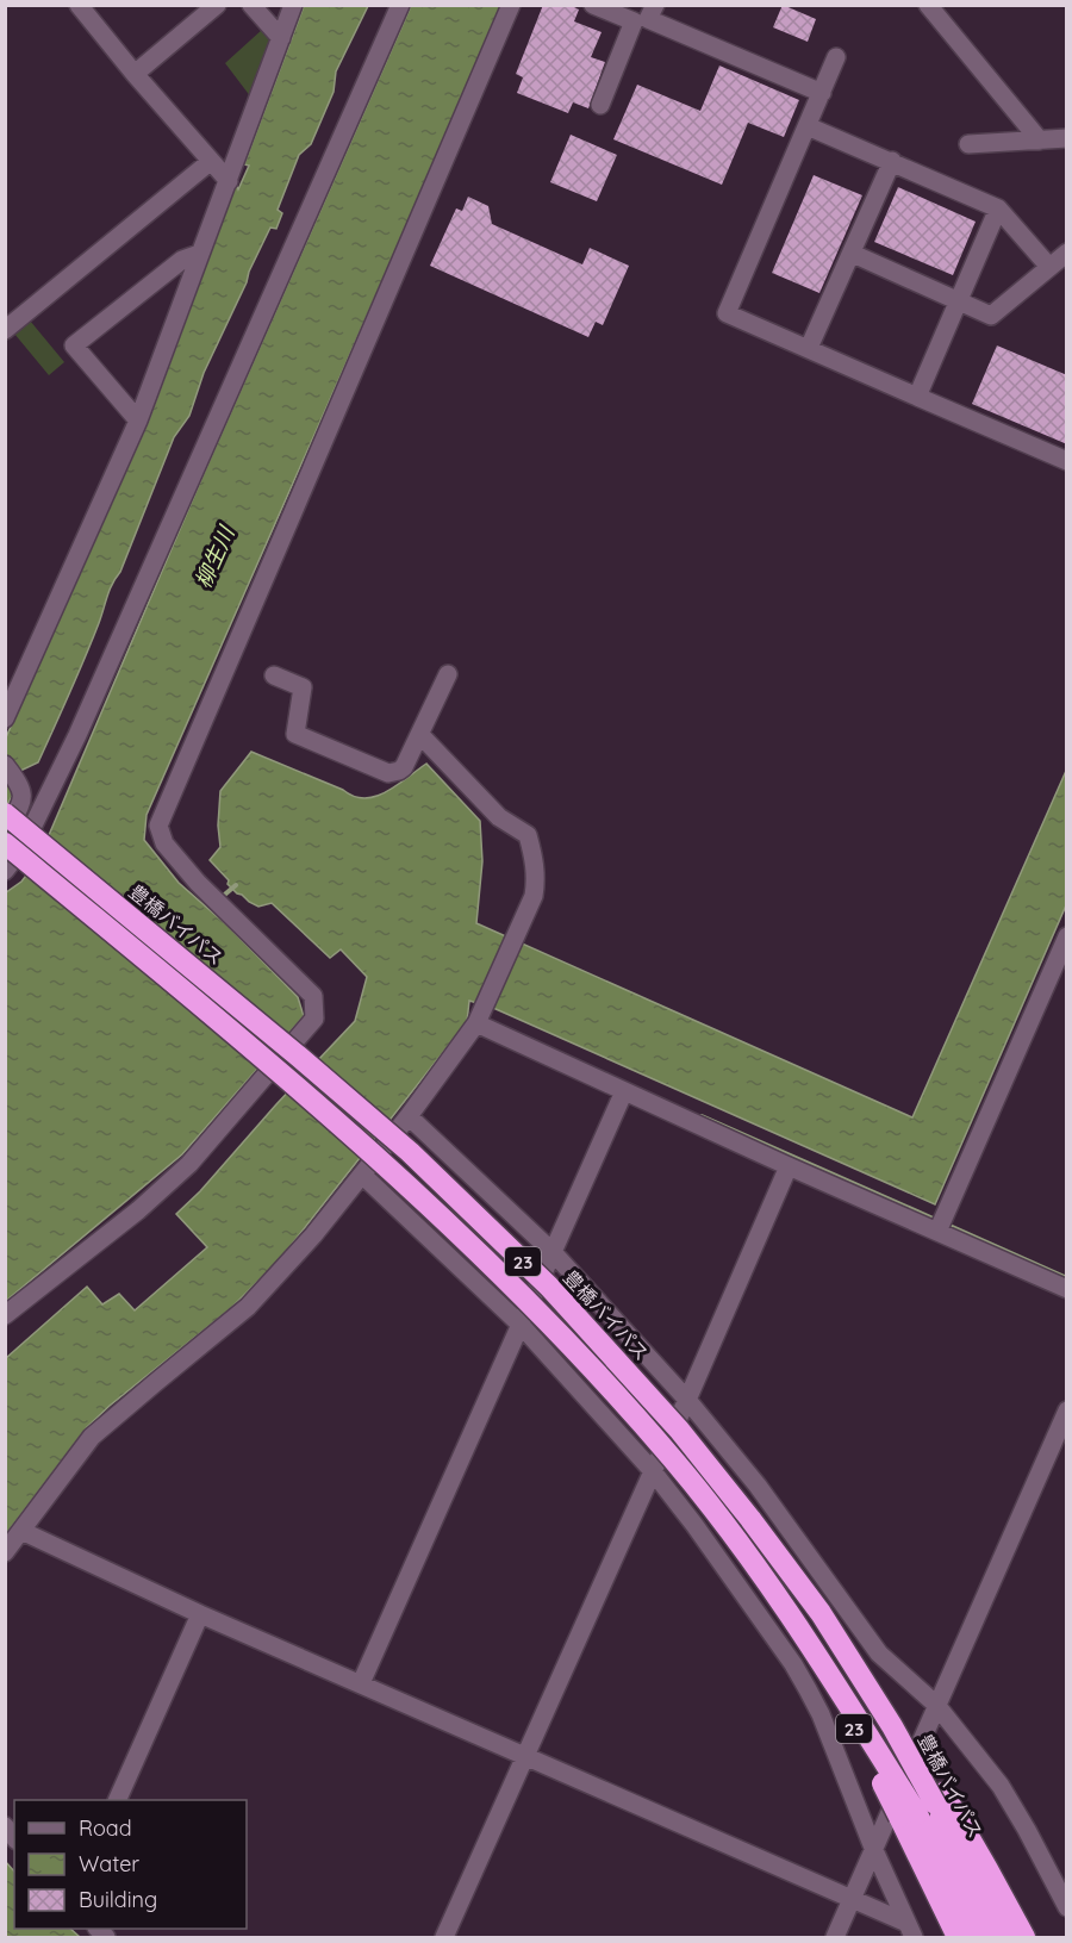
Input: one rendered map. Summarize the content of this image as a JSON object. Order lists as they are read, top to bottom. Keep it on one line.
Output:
{"streets":{"highway":["豊橋バイパス","23"]},"crossings":[["豊橋バイパス","23"]],"water":["柳生川"],"legend":["Road","Water","Building"]}
